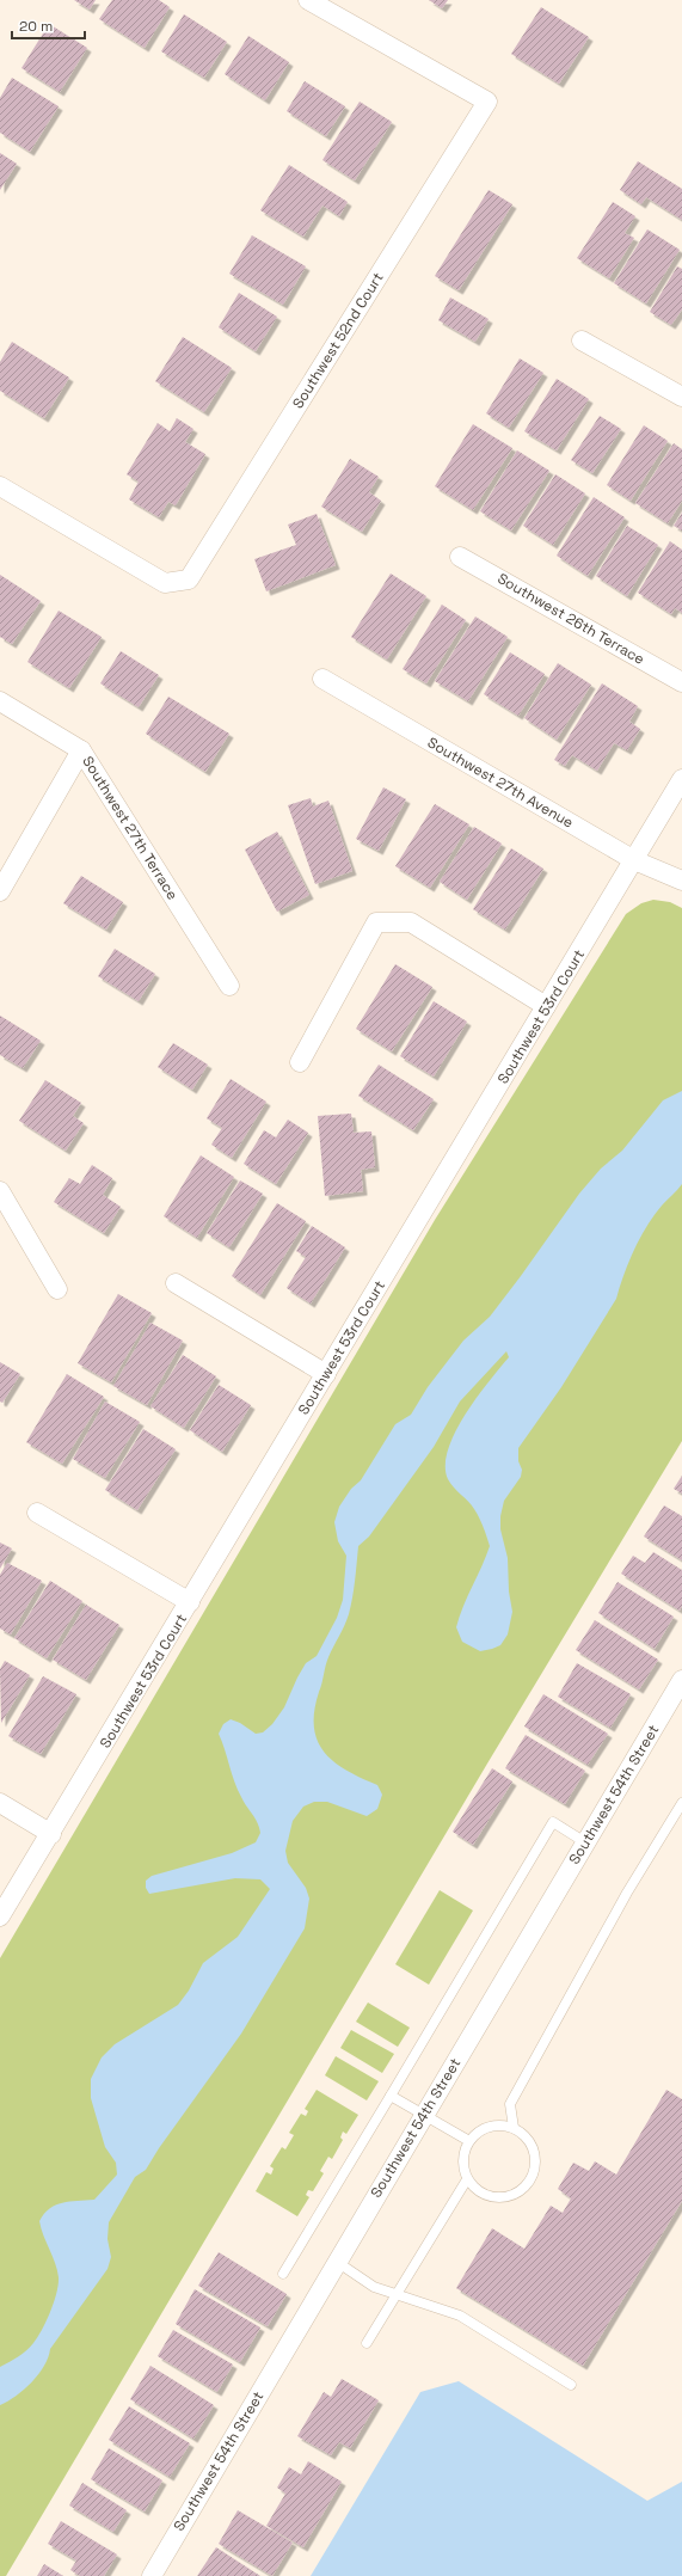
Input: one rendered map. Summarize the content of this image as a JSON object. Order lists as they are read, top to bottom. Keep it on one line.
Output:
{"streets":{"street":["Southwest 52nd Court","Southwest 26th Terrace","Southwest 27th Avenue","Southwest 27th Terrace","Southwest 53rd Court","Southwest 54th Street"]},"crossings":[["Southwest 27th Avenue","Southwest 53rd Court"]],"scale_bar":"20 m"}
